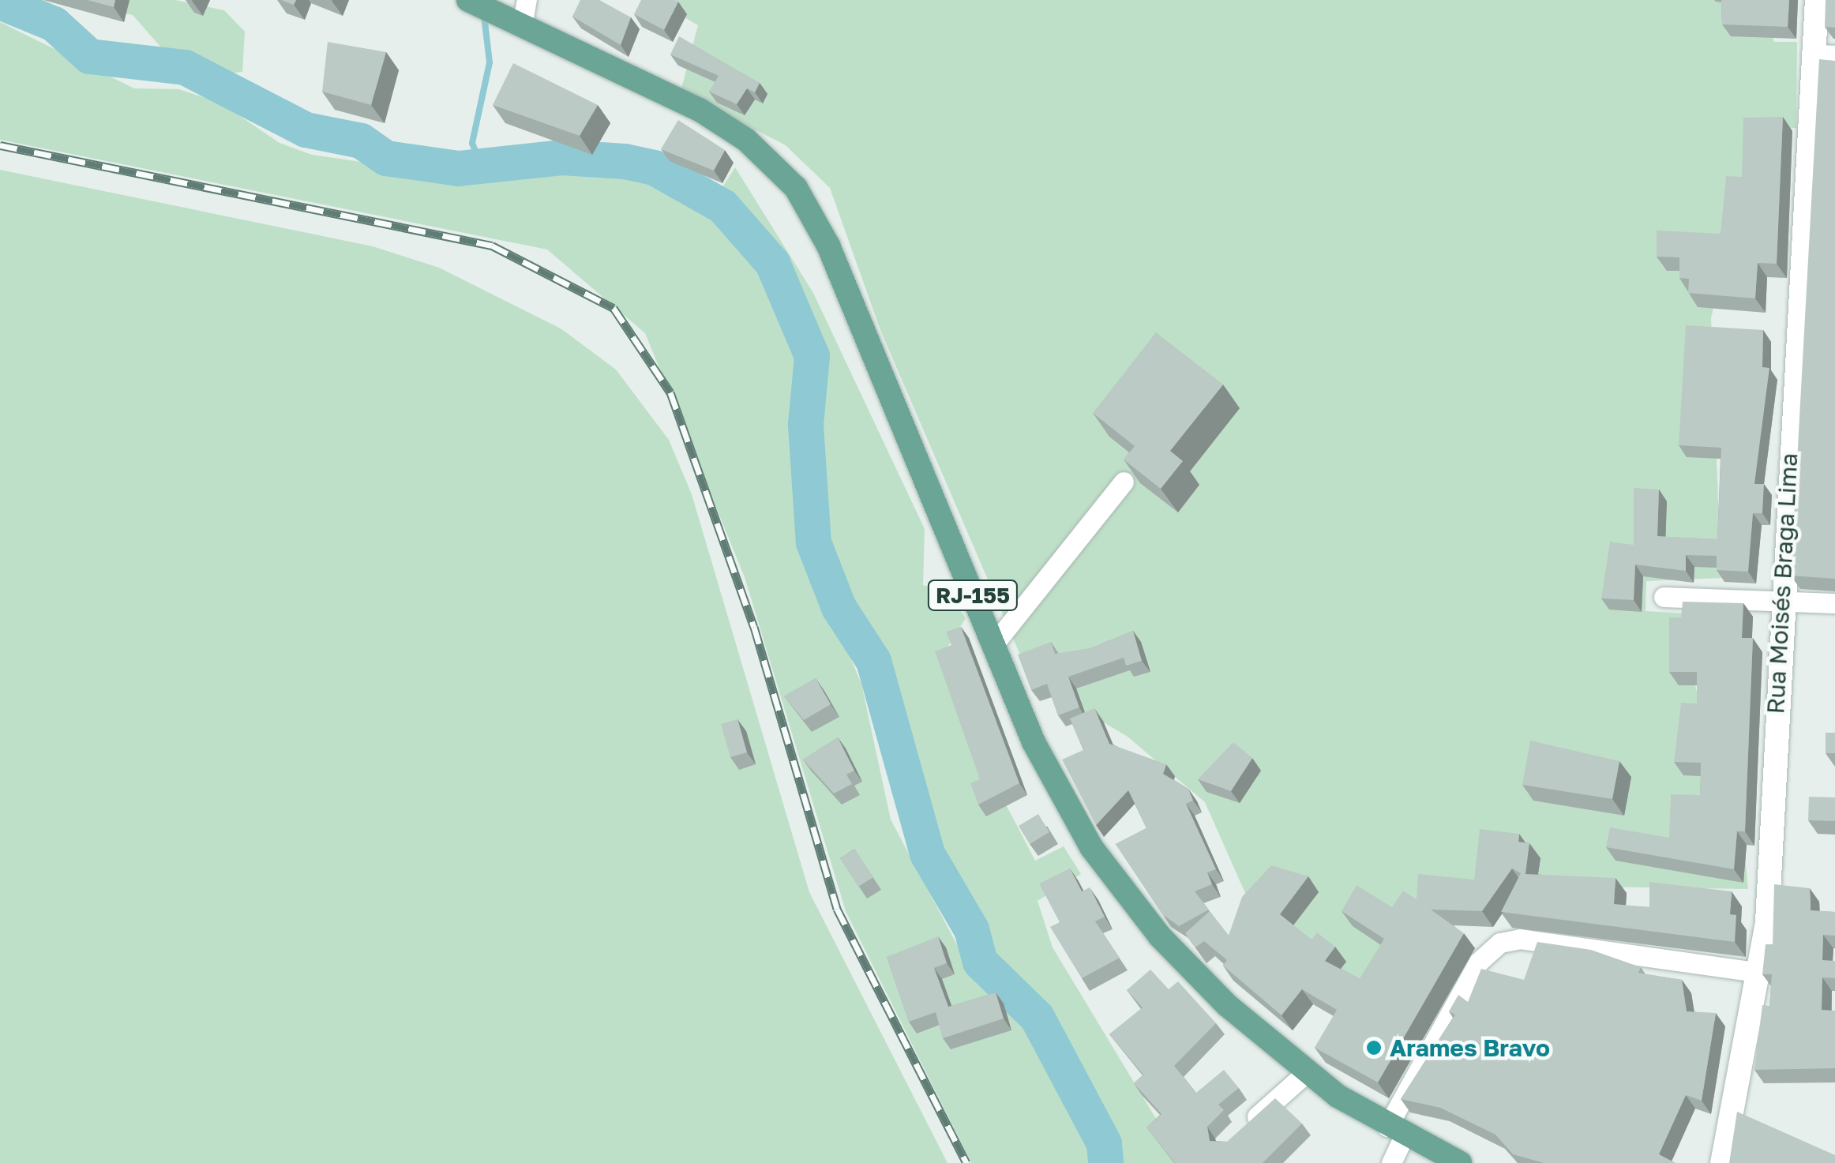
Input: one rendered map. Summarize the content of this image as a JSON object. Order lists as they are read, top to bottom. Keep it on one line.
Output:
{"streets":{"main road":["RJ-155"],"street":["Rua Moisés Braga Lima"]},"places":["Arames Bravo"]}
